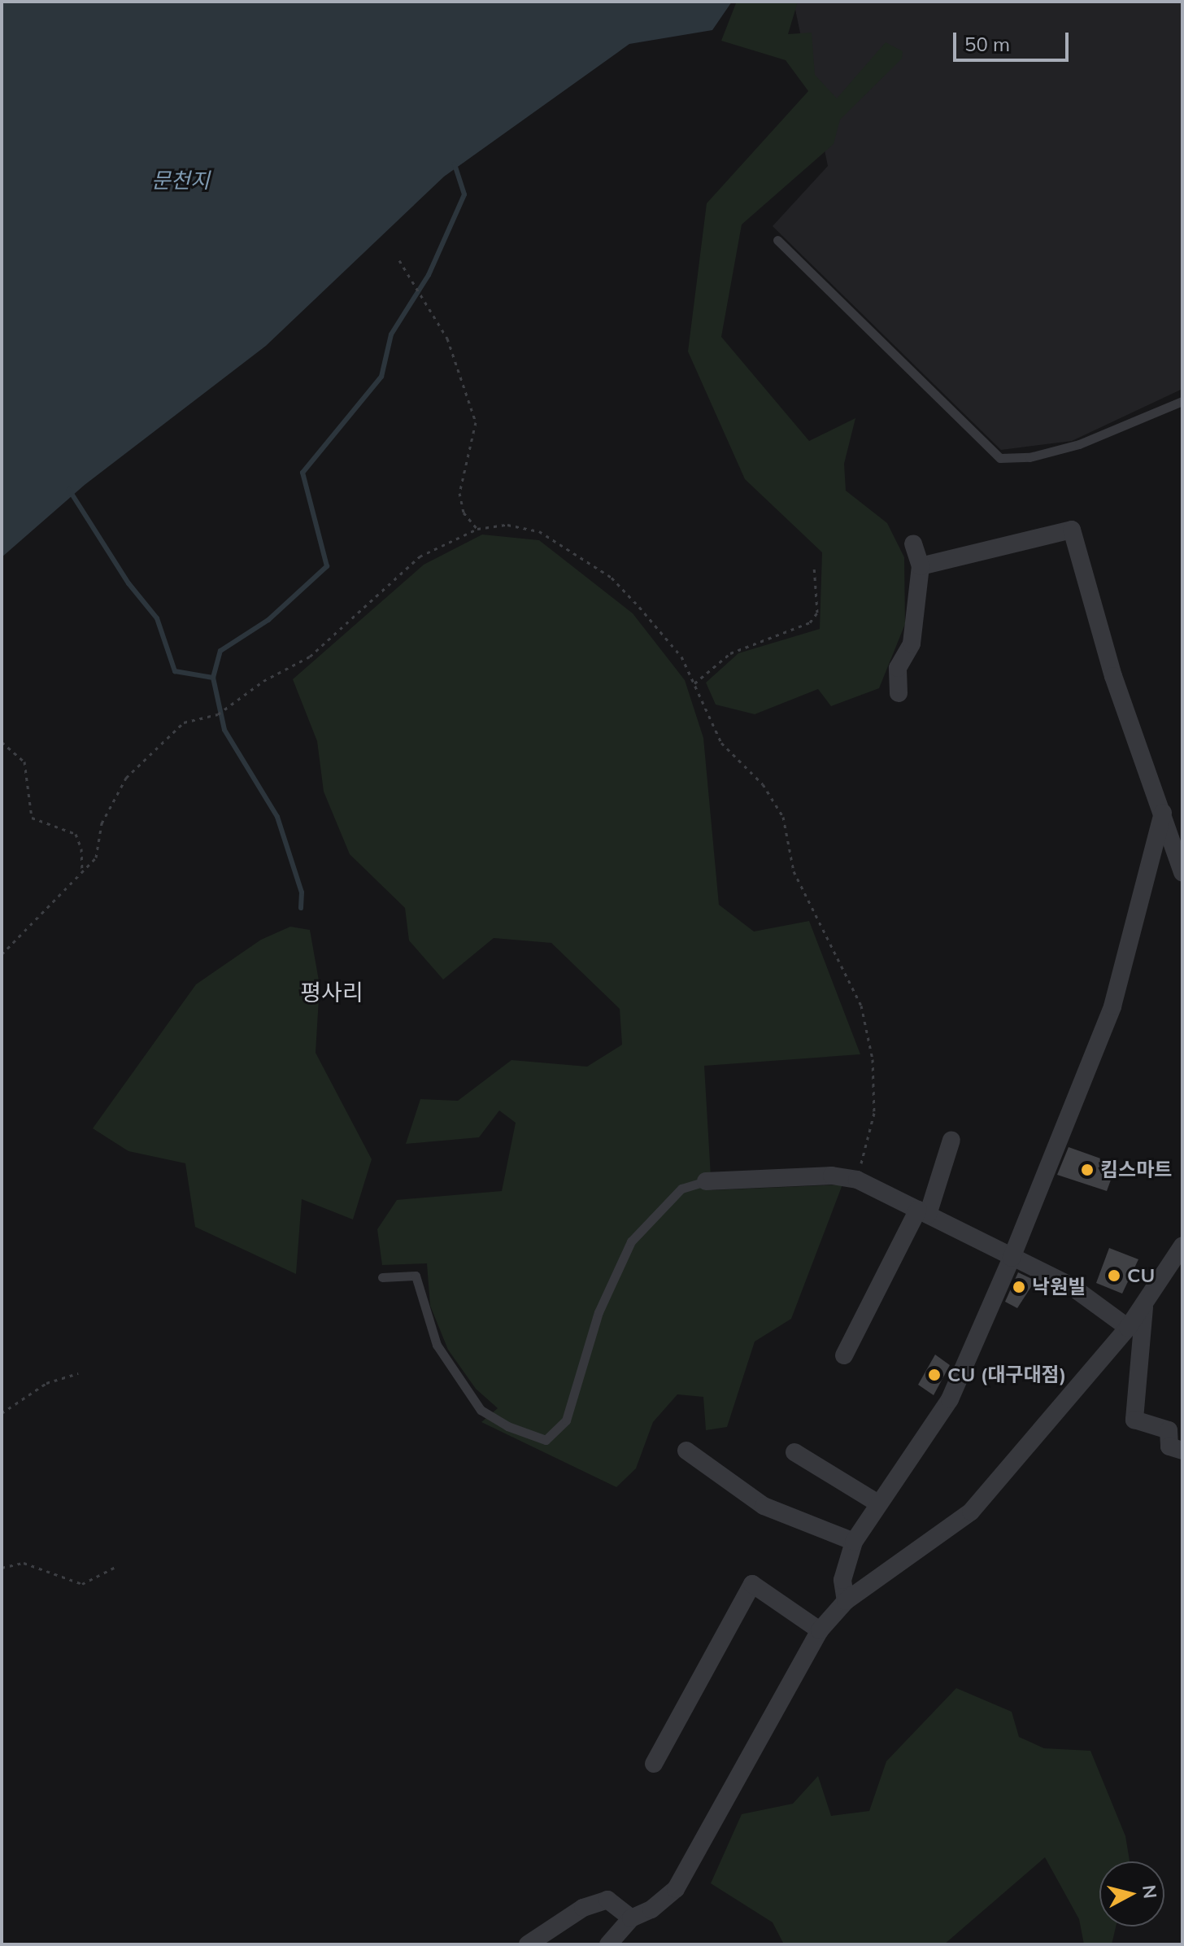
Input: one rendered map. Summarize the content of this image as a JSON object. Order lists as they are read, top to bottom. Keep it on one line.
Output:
{"districts":["평사리"],"water":["문천지"],"places":["킴스마트","CU","낙원빌","CU (대구대점)"],"scale_bar":"50 m","north":"right"}
